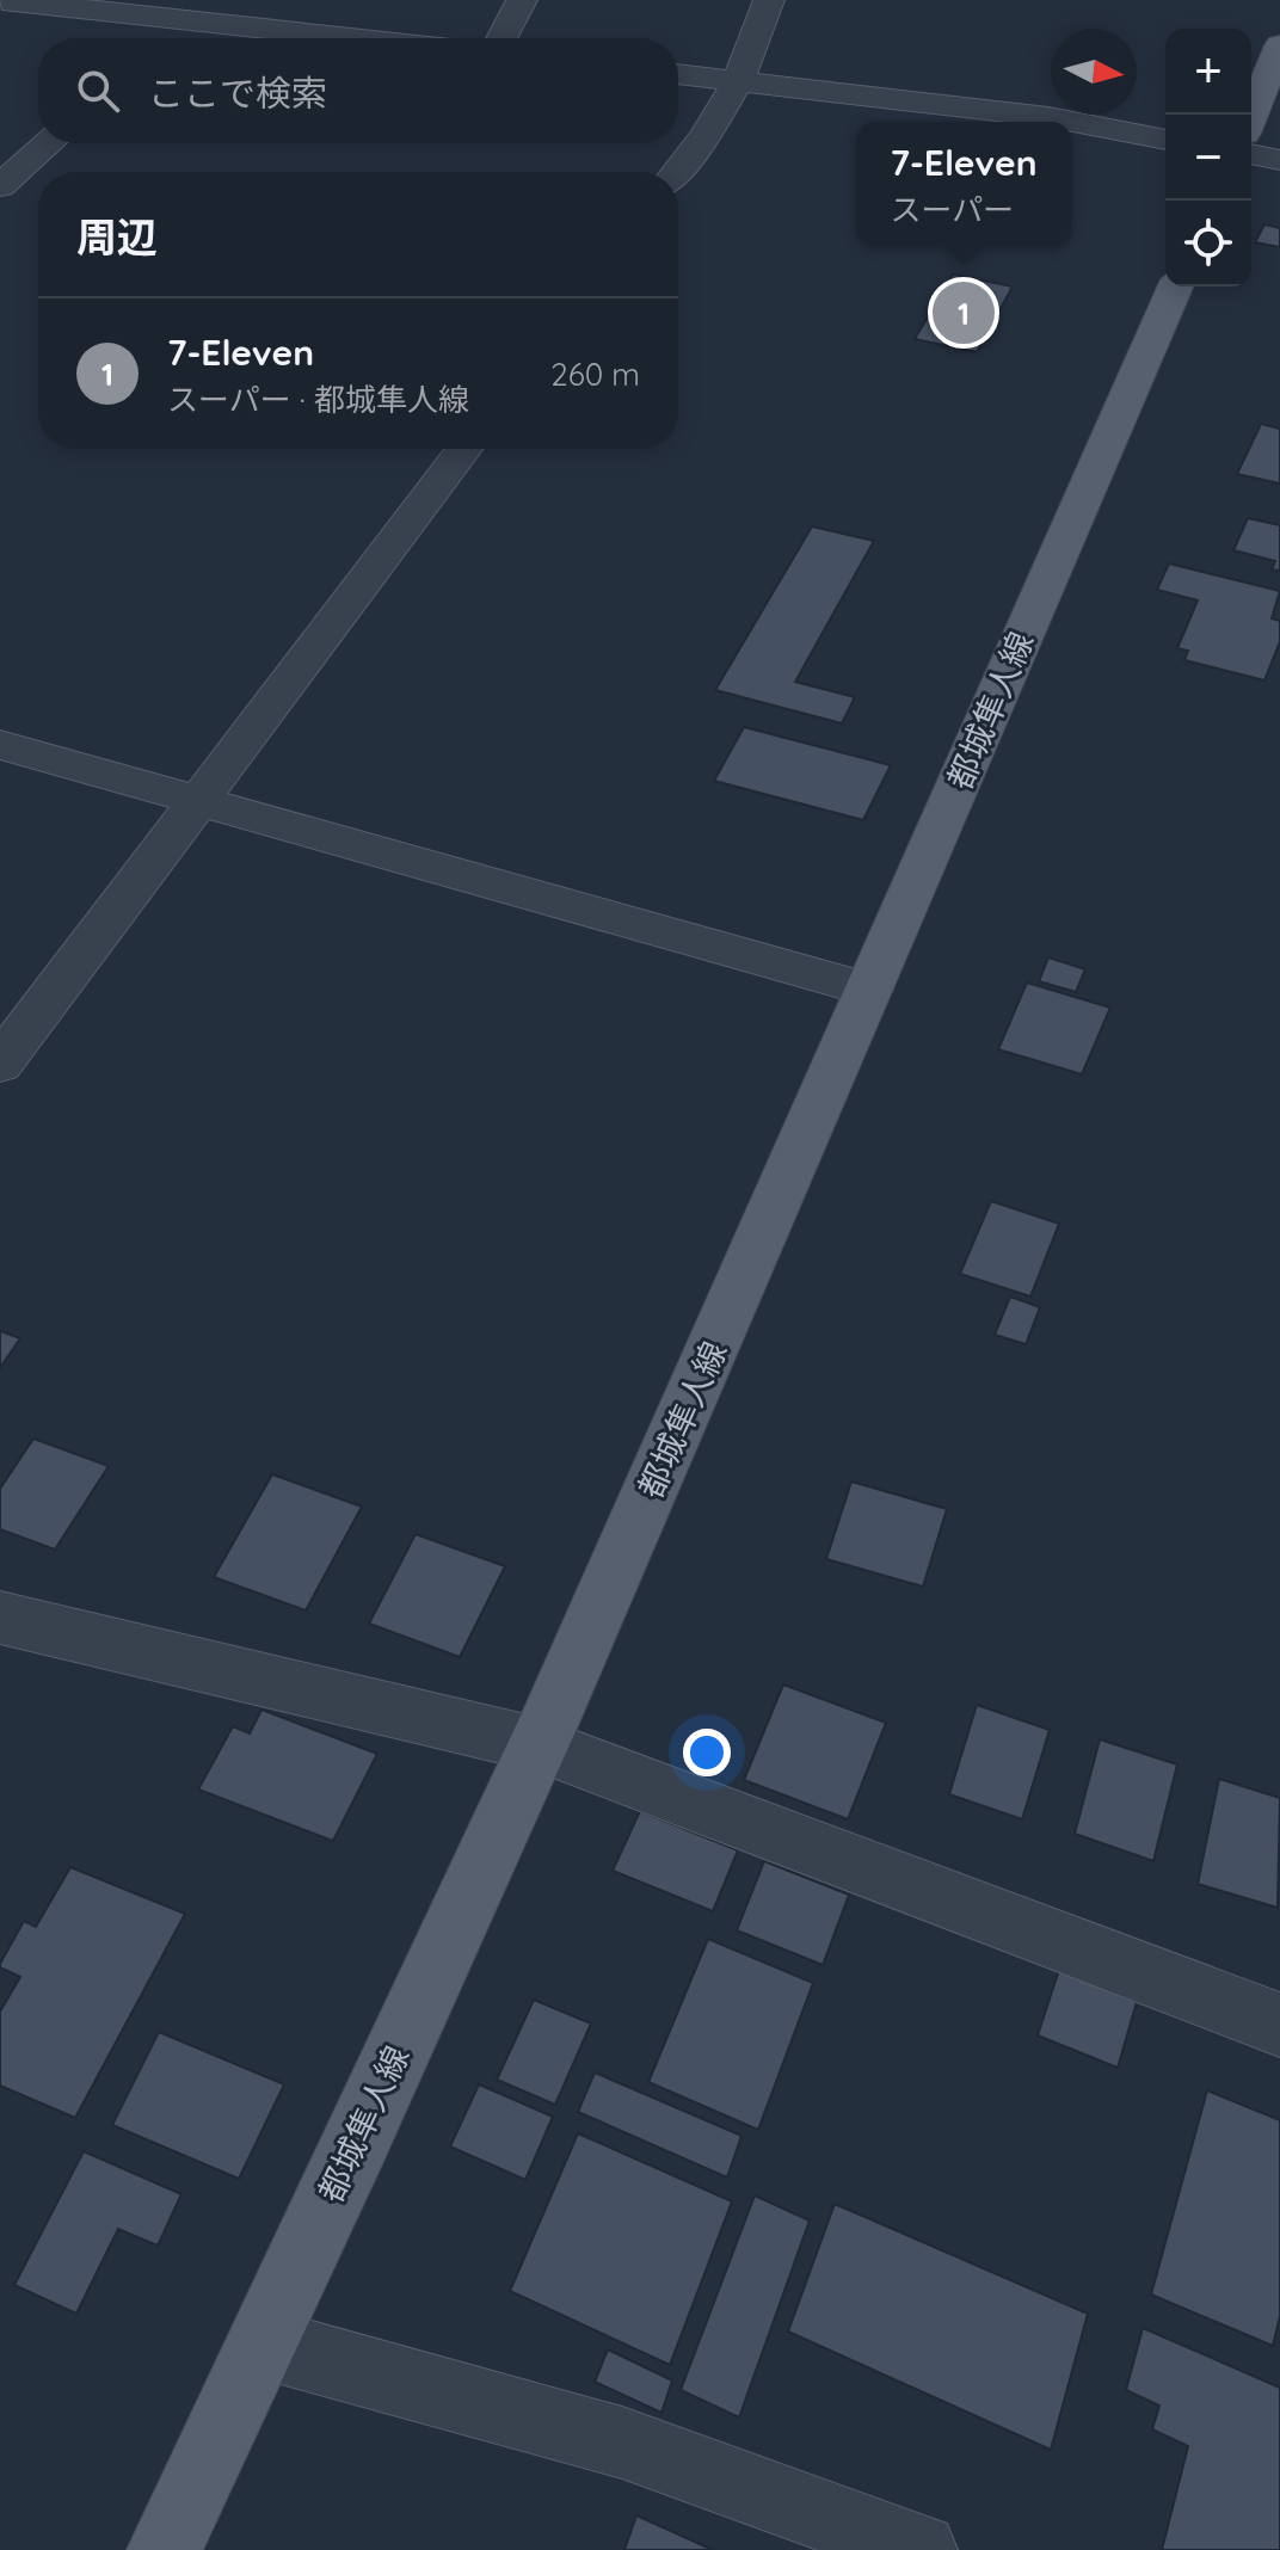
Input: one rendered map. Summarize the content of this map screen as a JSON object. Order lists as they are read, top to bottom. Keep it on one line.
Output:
{"streets":{"main road":["都城隼人線"]},"north":"right","page":{"map_buttons":["+","−"],"search":"ここで検索","popup":["7-Eleven","スーパー"],"heading":"周辺","pins":"1","list":[{"mark":"1","name":"7-Eleven","note":"スーパー · 都城隼人線","value":"260 m"}]}}
